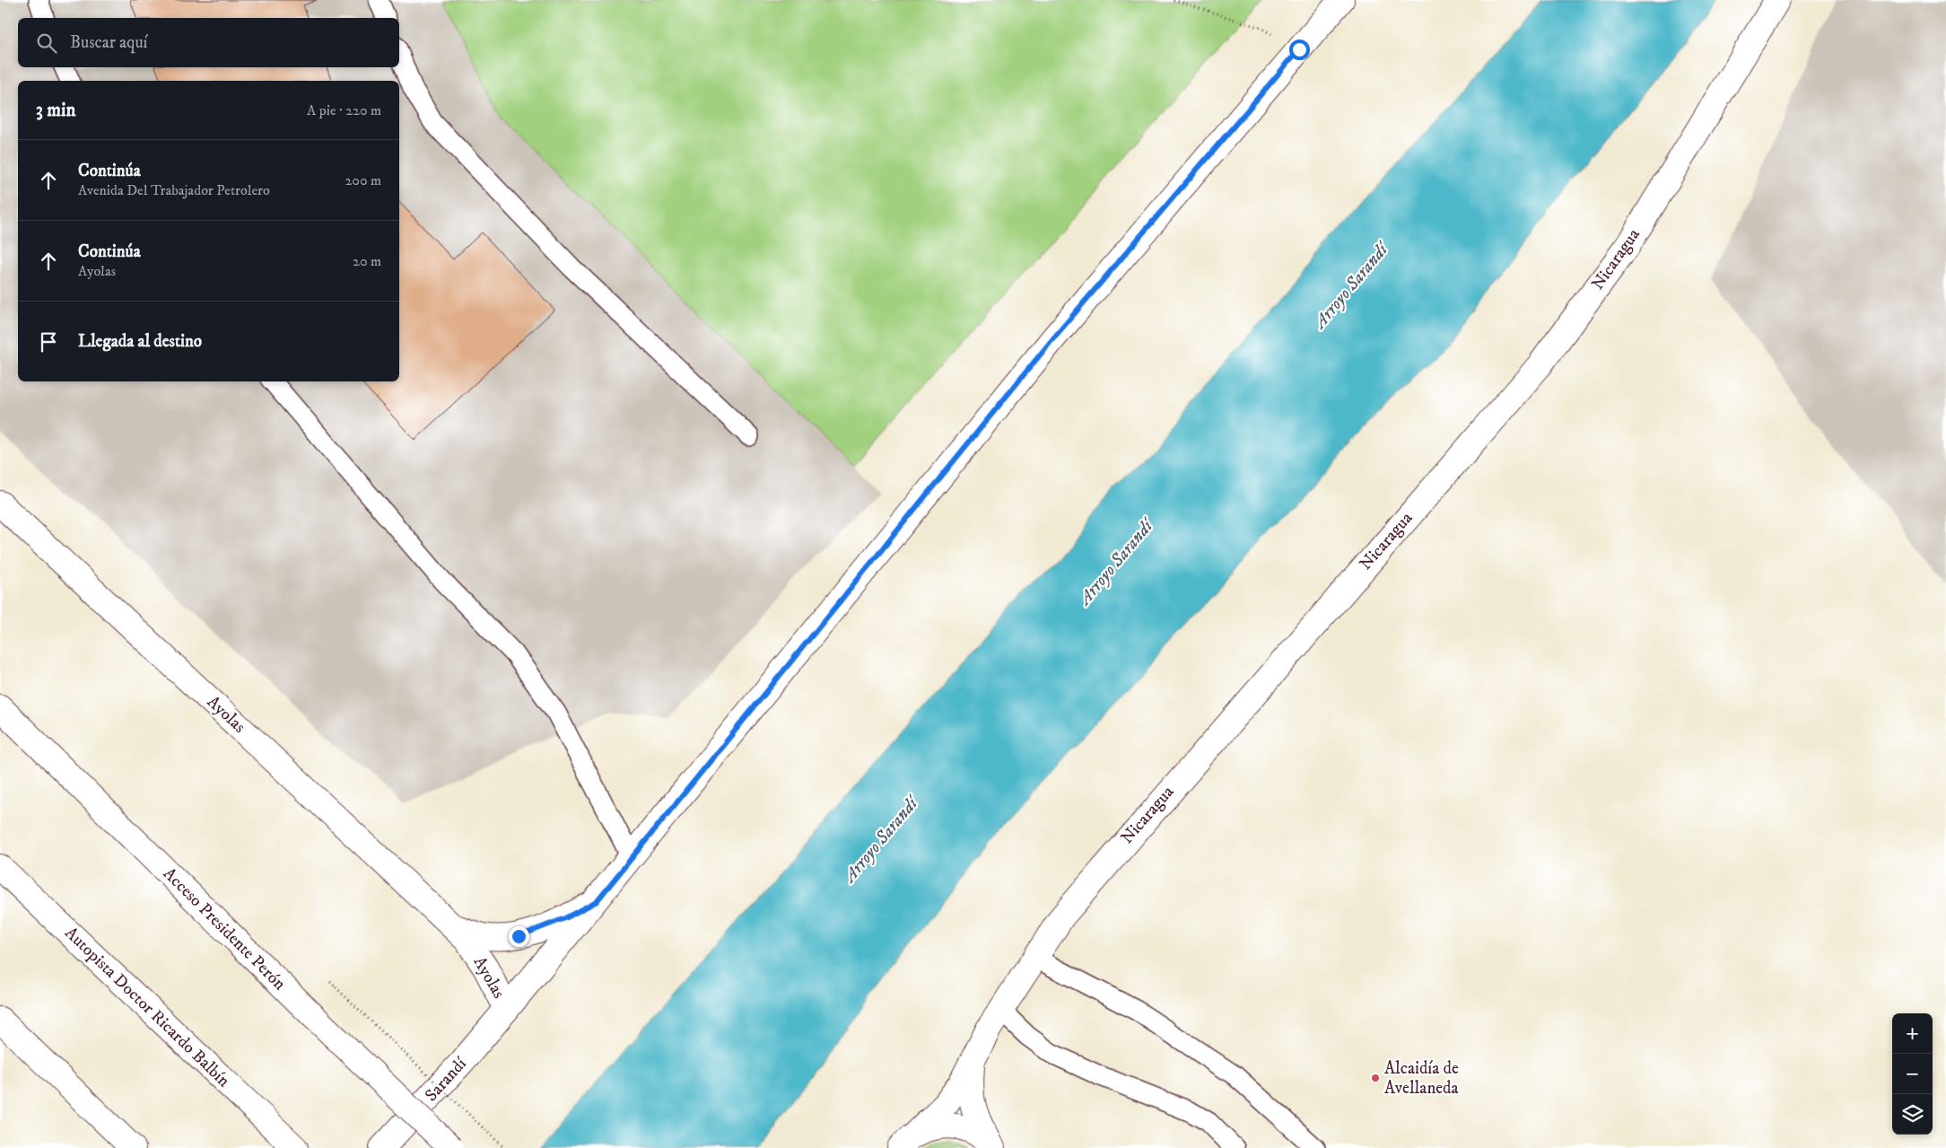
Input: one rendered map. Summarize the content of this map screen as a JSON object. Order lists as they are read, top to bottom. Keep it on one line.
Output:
{"streets":{"main road":["Nicaragua","Ayolas","Acceso Presidente Perón","Autopista Doctor Ricardo Balbín","Sarandí"]},"crossings":[["Ayolas","Sarandí"]],"water":["Arroyo Sarandí"],"places":["Alcaidía de Avellaneda"],"page":{"search":"Buscar aquí","heading":["3 min","A pie · 220 m"],"list":[["Continúa","Avenida Del Trabajador Petrolero","200 m"],["Continúa","Ayolas","20 m"],"Llegada al destino"],"map_buttons":["+","−"]}}
